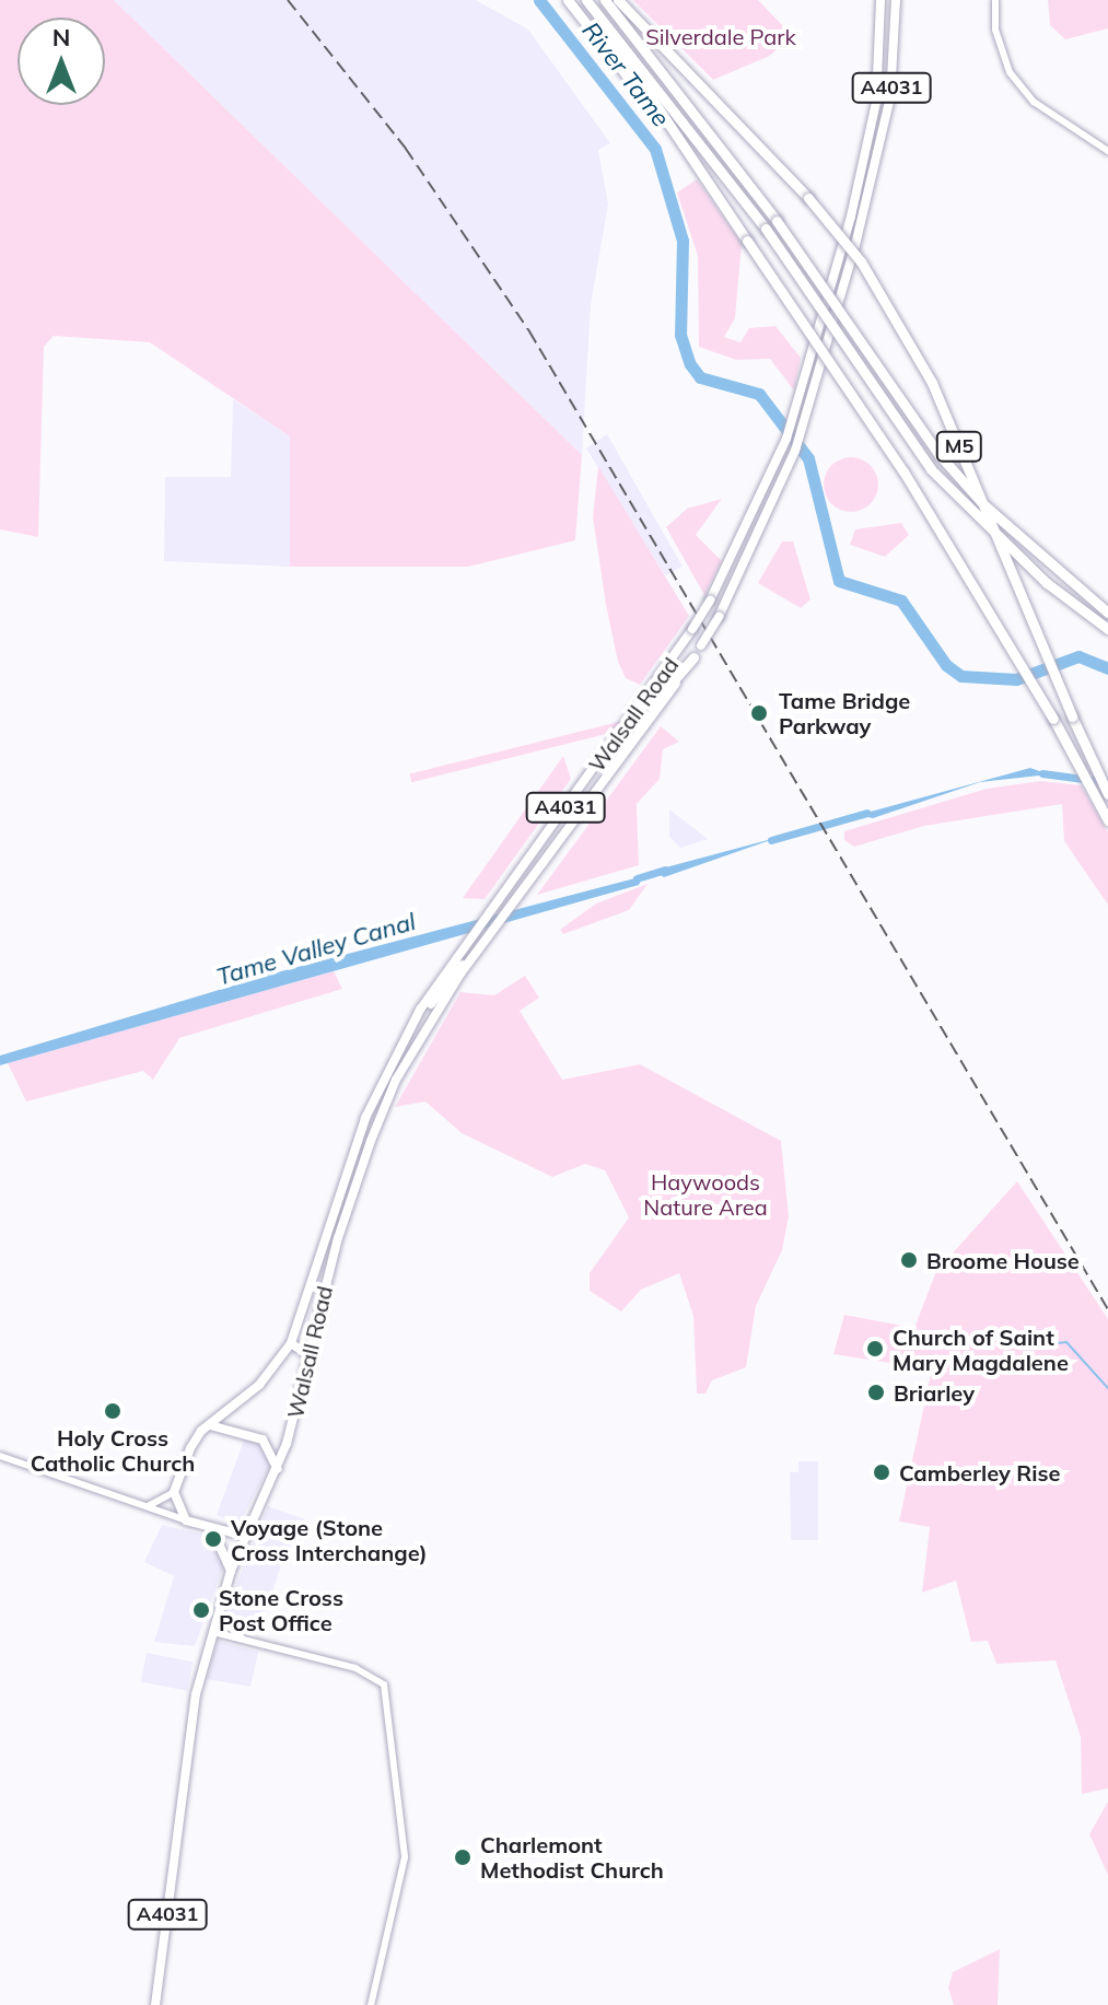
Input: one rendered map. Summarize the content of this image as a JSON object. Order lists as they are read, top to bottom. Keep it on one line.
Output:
{"streets":{"highway":["M5"],"main road":["A4031","Walsall Road"]},"water":["River Tame","Tame Valley Canal"],"parks":["Silverdale Park","Haywoods Nature Area"],"places":["Tame Bridge Parkway","Broome House","Church of Saint Mary Magdalene","Briarley","Holy Cross Catholic Church","Camberley Rise","Voyage (Stone Cross Interchange)","Stone Cross Post Office","Charlemont Methodist Church"],"north":"top"}
